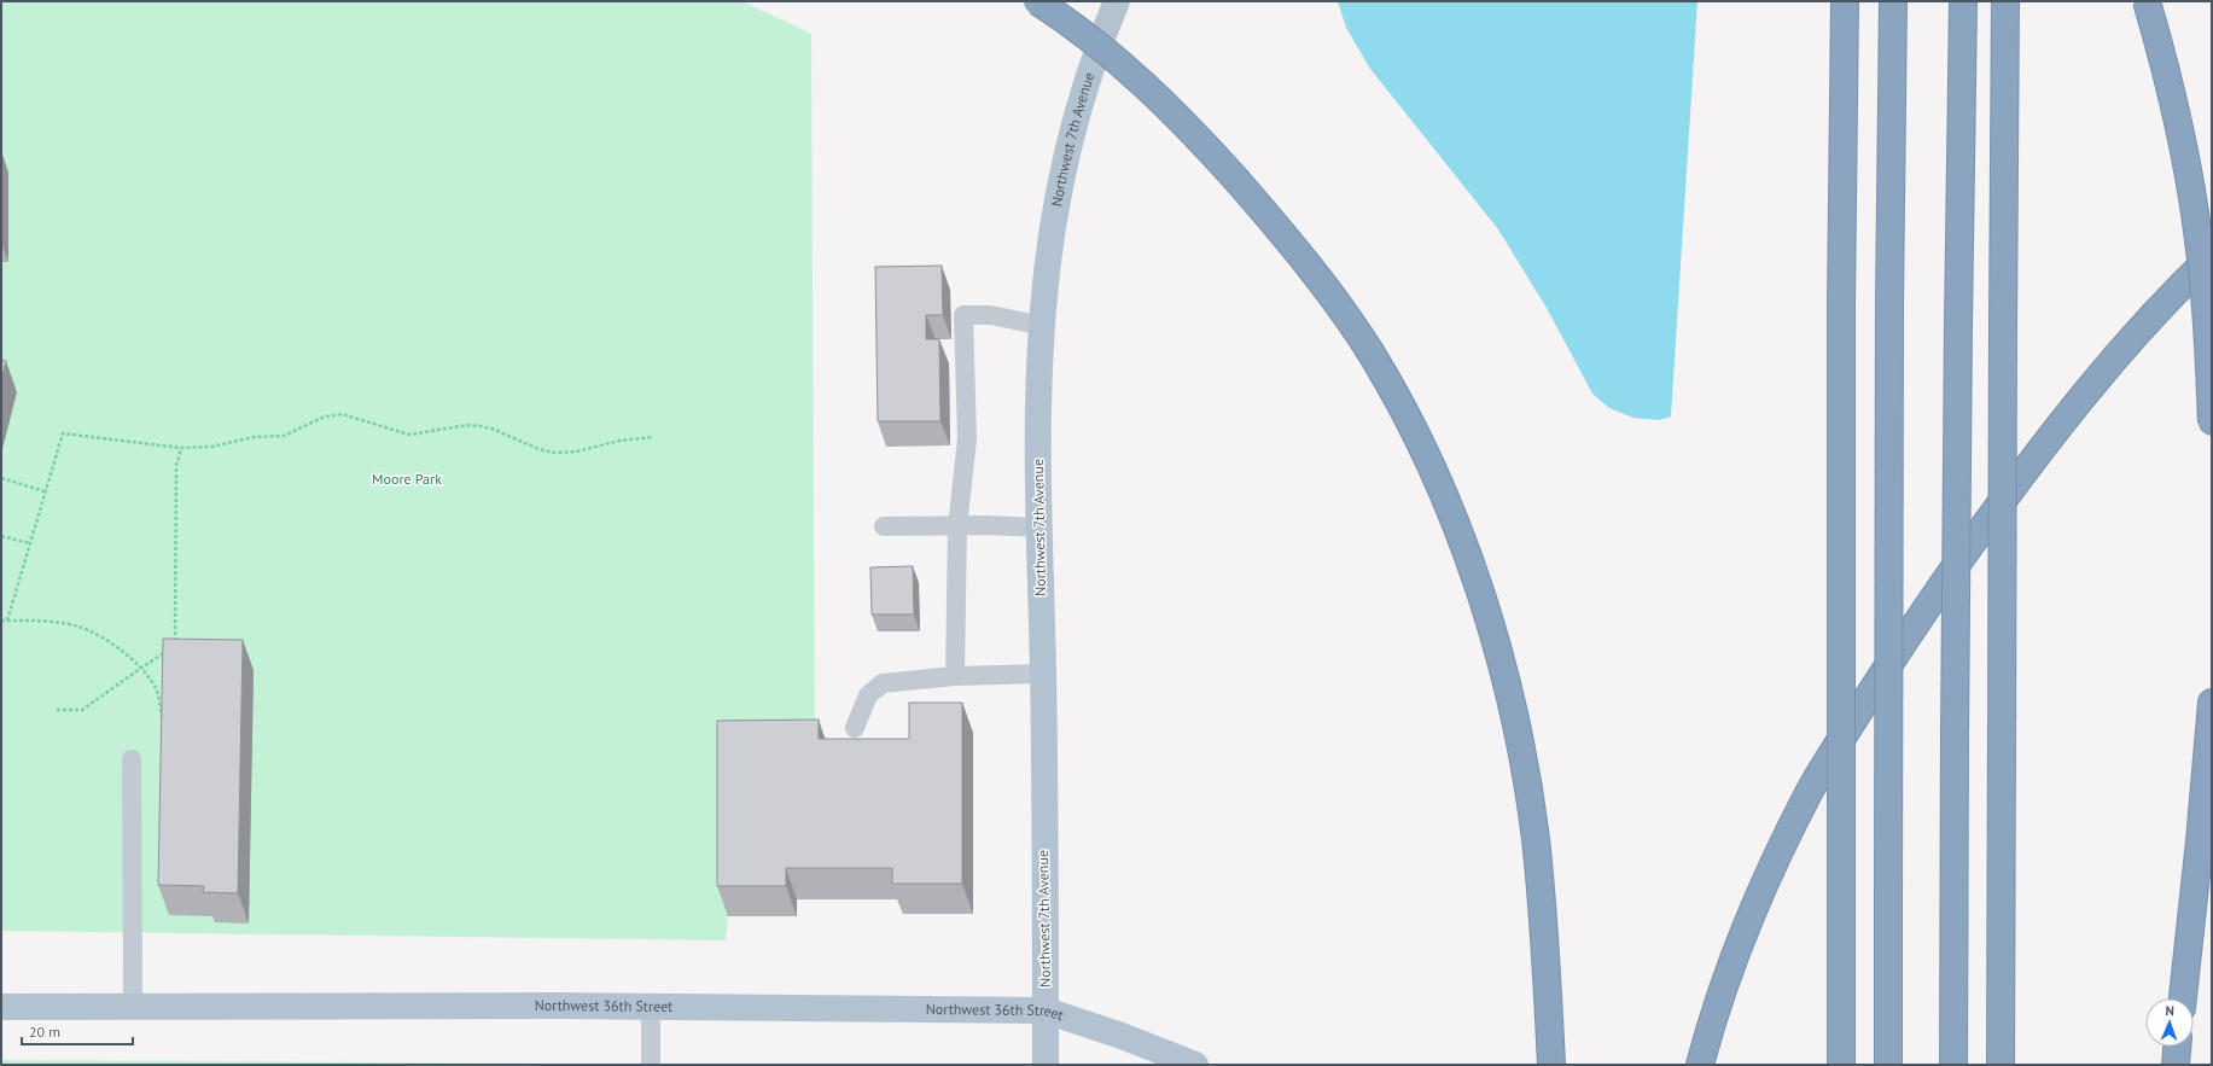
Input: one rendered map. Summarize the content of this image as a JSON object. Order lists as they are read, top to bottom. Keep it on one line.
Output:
{"streets":{"main road":["Northwest 7th Avenue","Northwest 36th Street"]},"crossings":[["Northwest 7th Avenue","Northwest 36th Street"]],"parks":["Moore Park"],"scale_bar":"20 m","north":"top"}
